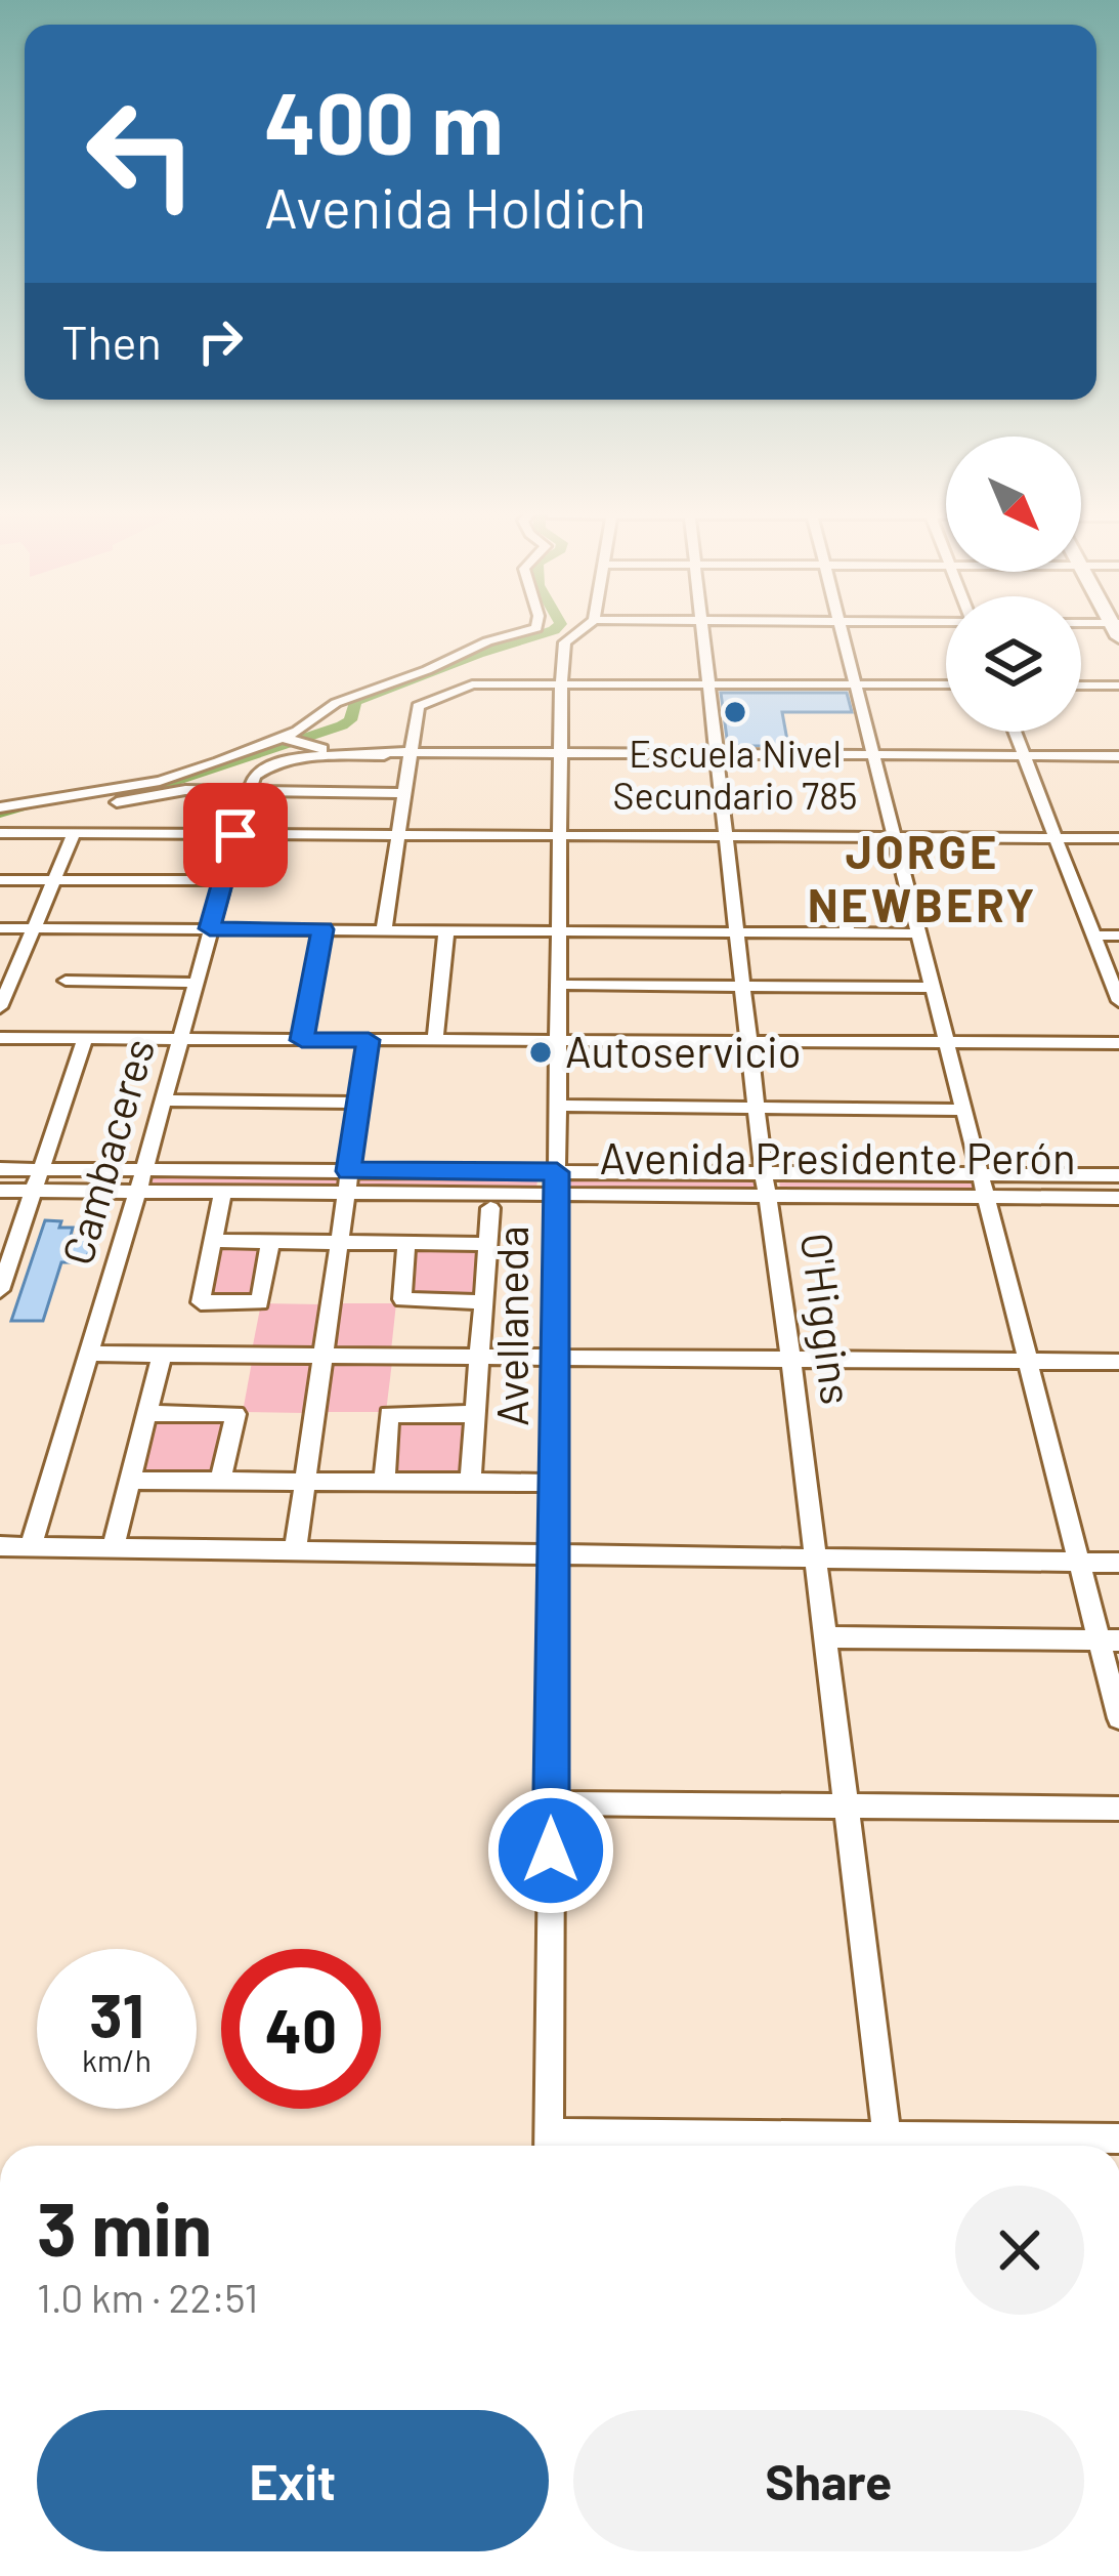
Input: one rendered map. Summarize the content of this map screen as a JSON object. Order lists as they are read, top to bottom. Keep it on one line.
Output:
{"streets":{"street":["Cambaceres","Avenida Presidente Perón","O'Higgins","Avellaneda"]},"crossings":[["Avenida Presidente Perón","O'Higgins"],["Avenida Presidente Perón","Avellaneda"]],"districts":["JORGE NEWBERY"],"places":["Escuela Nivel Secundario 785","Autoservicio"],"north":"bottom right","page":{"turn":["400 m","Avenida Holdich"],"then":"Then","speed":"31 km/h","limit":"40","heading":["3 min","1.0 km · 22:51"],"buttons":["Exit","Share"]}}
